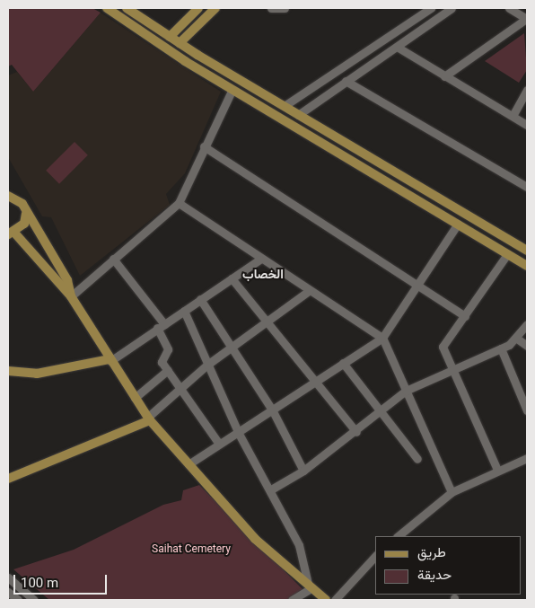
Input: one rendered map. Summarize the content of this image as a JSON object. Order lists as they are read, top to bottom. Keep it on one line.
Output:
{"districts":["الخصاب"],"parks":["Saihat Cemetery"],"legend":["طريق","حديقة"],"scale_bar":"100 m"}
